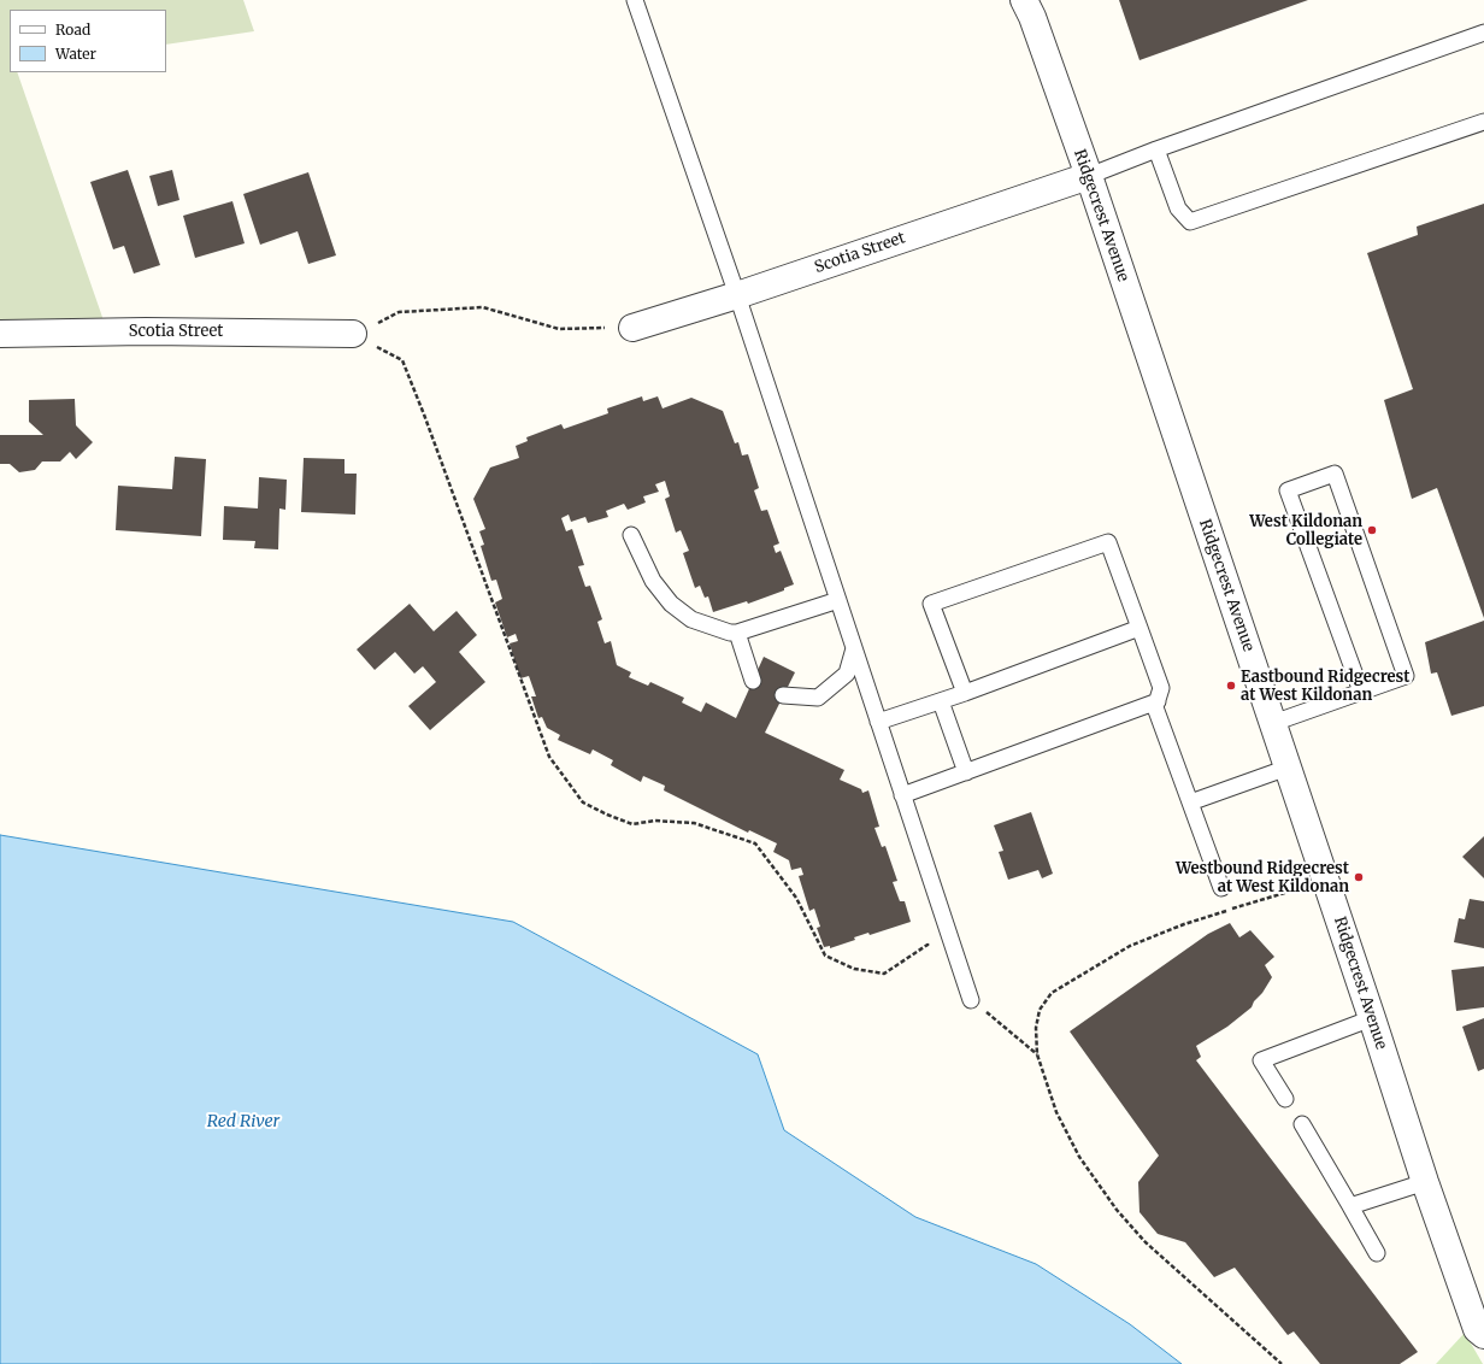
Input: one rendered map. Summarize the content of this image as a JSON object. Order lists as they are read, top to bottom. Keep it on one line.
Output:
{"streets":{"street":["Ridgecrest Avenue","Scotia Street"]},"crossings":[["Ridgecrest Avenue","Scotia Street"]],"water":["Red River"],"places":["West Kildonan Collegiate","Eastbound Ridgecrest at West Kildonan","Westbound Ridgecrest at West Kildonan"],"legend":["Road","Water"]}
